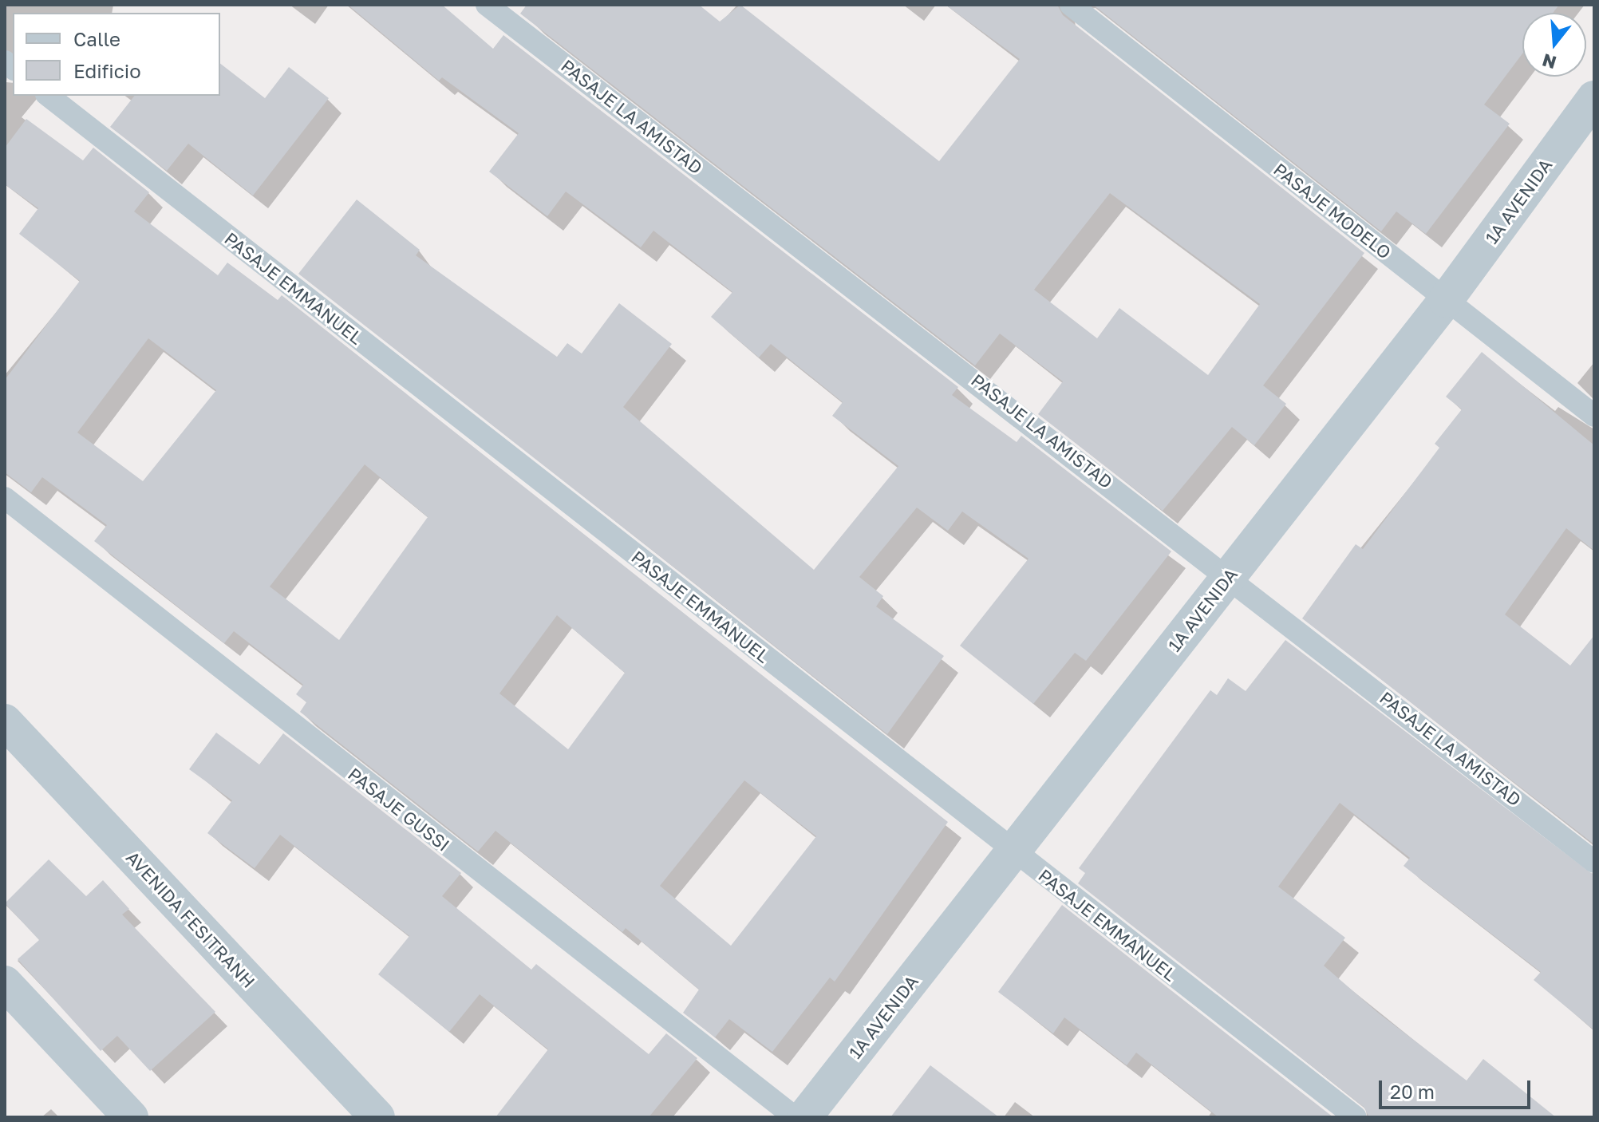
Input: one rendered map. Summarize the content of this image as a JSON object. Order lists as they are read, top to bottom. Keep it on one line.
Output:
{"streets":{"street":["1A AVENIDA","AVENIDA FESITRANH"],"lane":["PASAJE LA AMISTAD","PASAJE MODELO","PASAJE EMMANUEL","PASAJE GUSSI"]},"crossings":[["PASAJE LA AMISTAD","1A AVENIDA"],["1A AVENIDA","PASAJE MODELO"],["1A AVENIDA","PASAJE EMMANUEL"]],"legend":["Calle","Edificio"],"scale_bar":"20 m","north":"bottom"}
